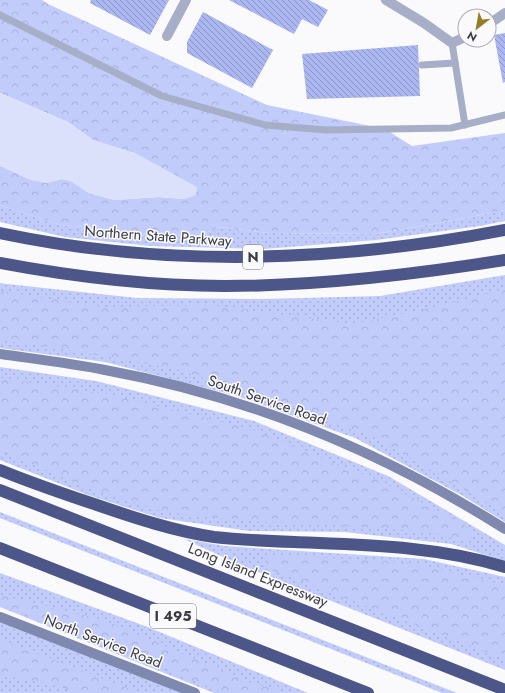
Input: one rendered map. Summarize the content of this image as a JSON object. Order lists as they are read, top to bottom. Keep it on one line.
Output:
{"streets":{"highway":["Northern State Parkway","N","Long Island Expressway","I 495"],"main road":["South Service Road","North Service Road"]},"north":"bottom left"}
